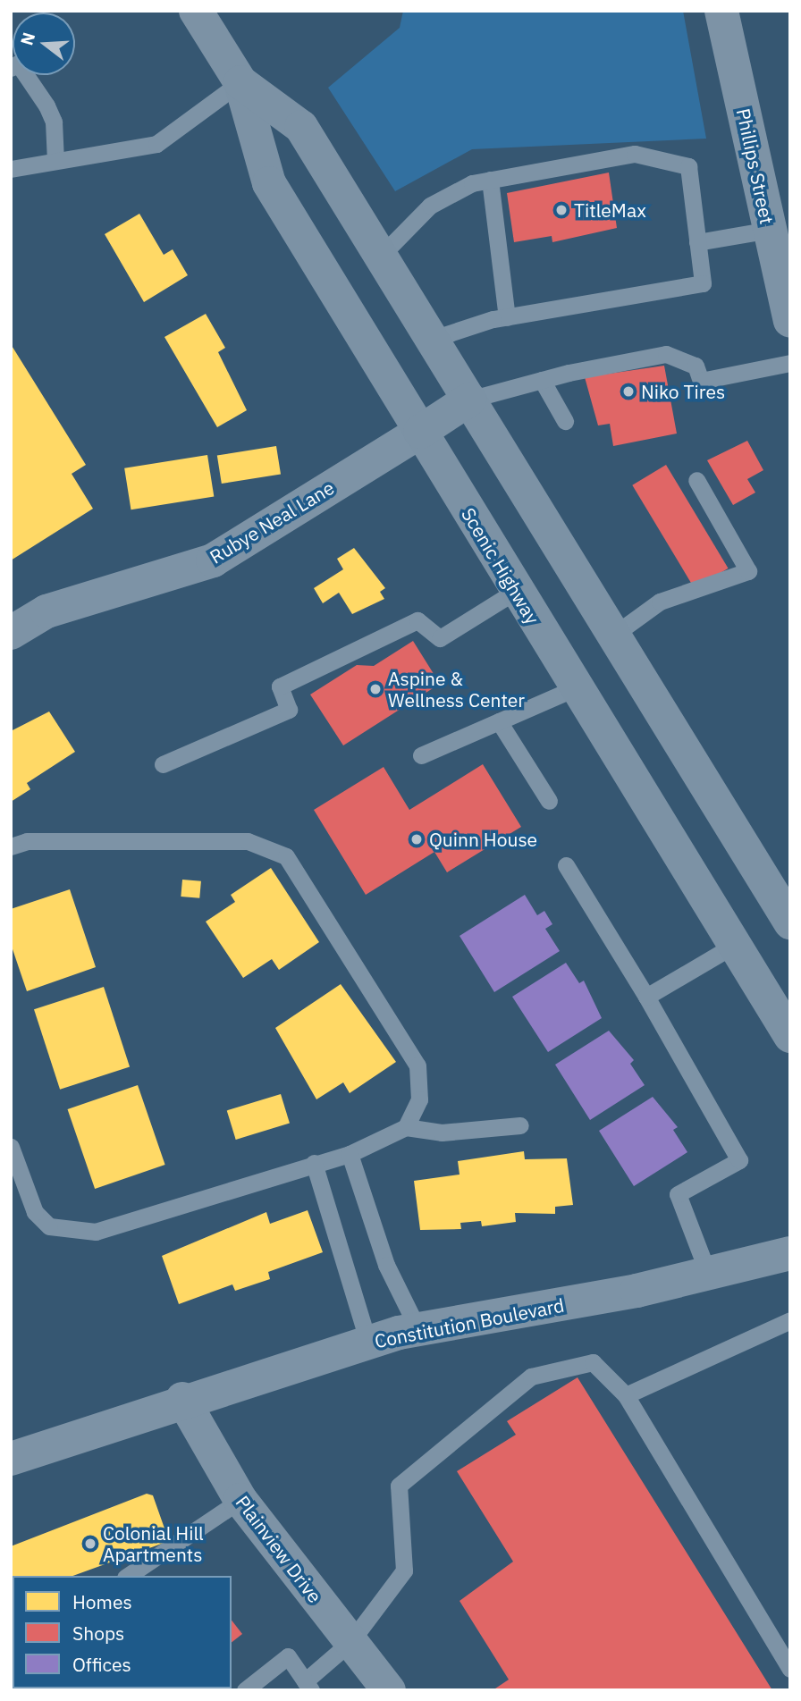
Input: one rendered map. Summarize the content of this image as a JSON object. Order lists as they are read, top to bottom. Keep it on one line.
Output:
{"streets":{"highway":["Scenic Highway"],"street":["Phillips Street","Rubye Neal Lane","Constitution Boulevard","Plainview Drive"]},"crossings":[["Rubye Neal Lane","Scenic Highway"],["Constitution Boulevard","Plainview Drive"]],"places":["TitleMax","Niko Tires","Aspine & Wellness Center","Quinn House","Colonial Hill Apartments"],"legend":["Homes","Shops","Offices"],"north":"left"}
